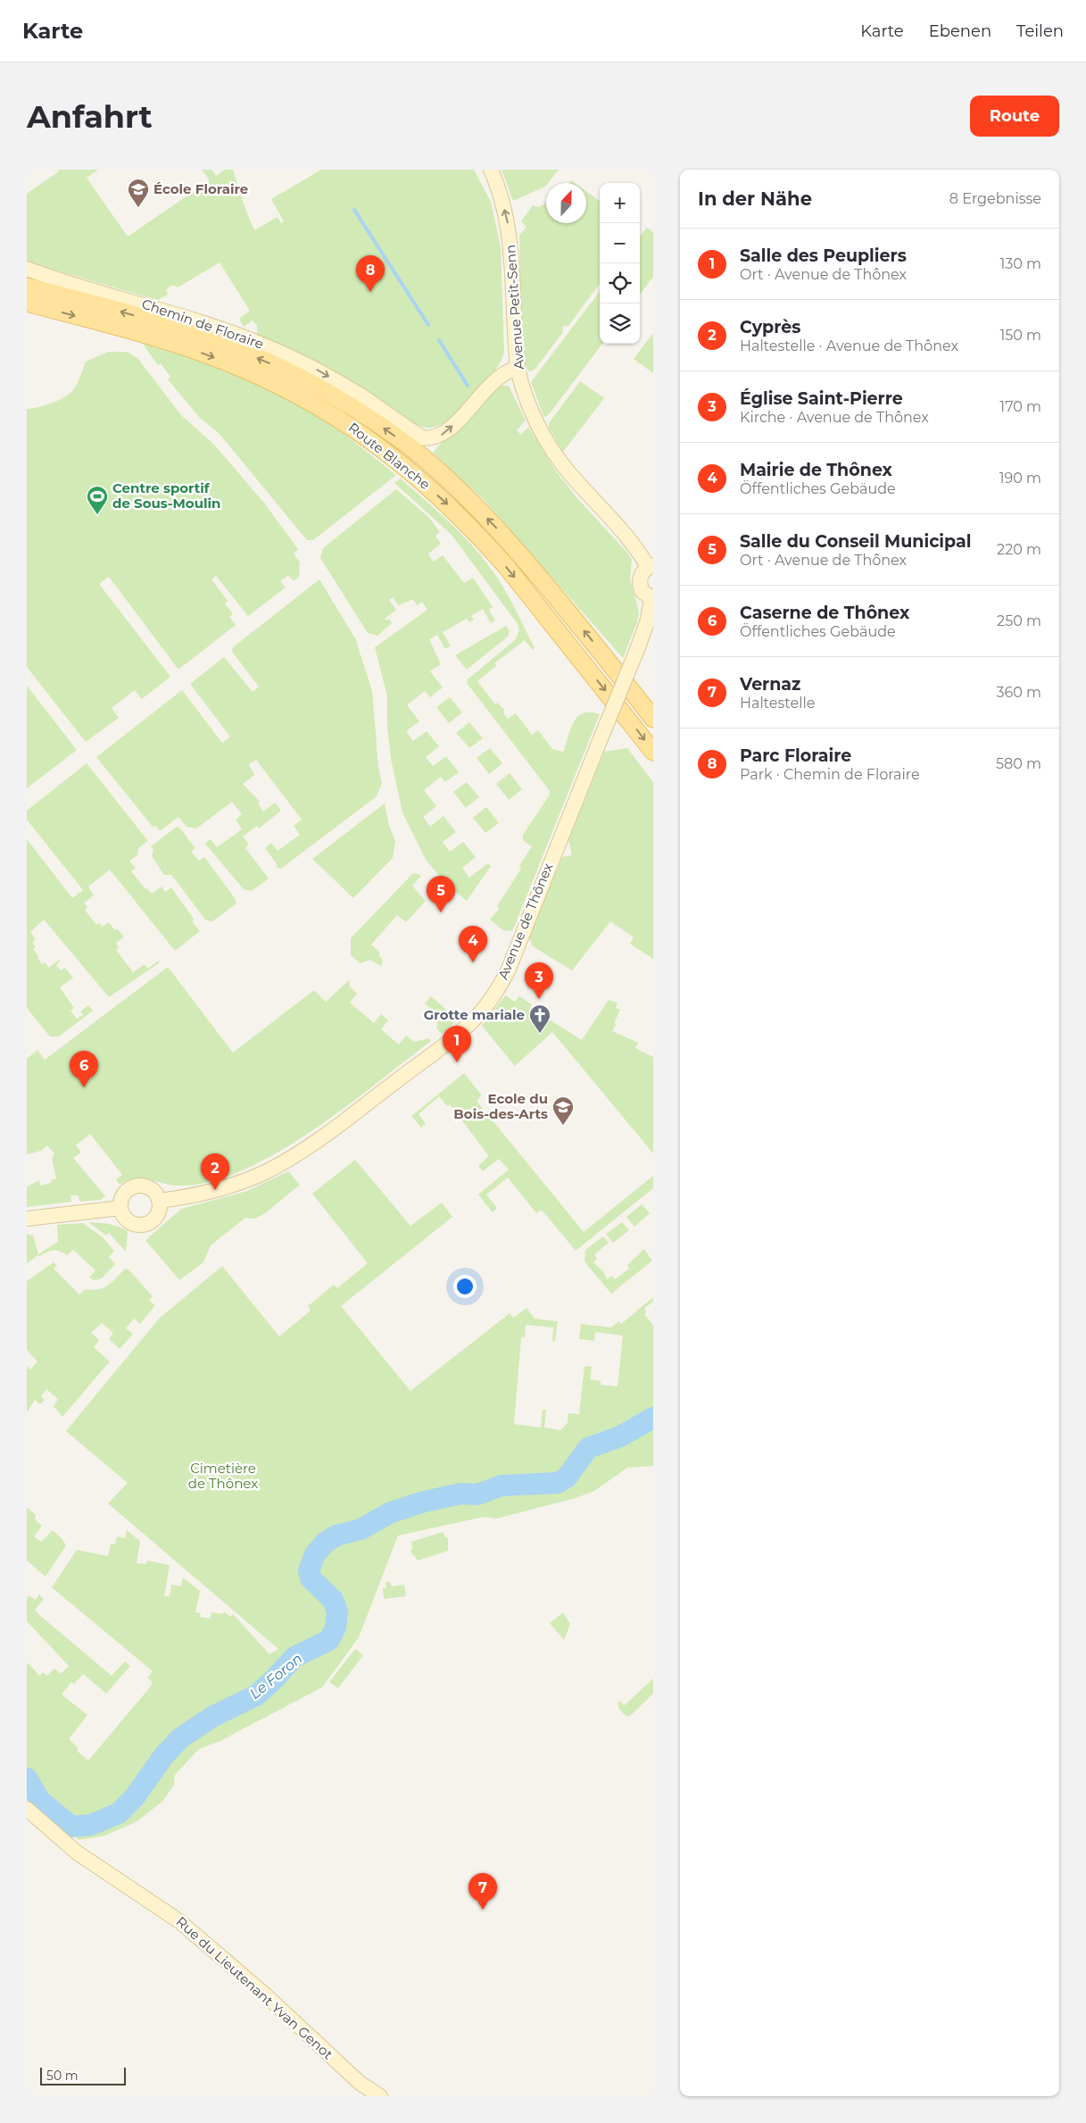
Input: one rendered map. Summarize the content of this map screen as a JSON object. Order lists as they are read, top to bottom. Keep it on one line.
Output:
{"streets":{"main road":["Route Blanche"],"street":["Avenue Petit-Senn","Chemin de Floraire","Avenue de Thônex","Rue du Lieutenant Yvan Genot"]},"crossings":[["Avenue Petit-Senn","Chemin de Floraire"]],"one_way":["Avenue Petit-Senn","Chemin de Floraire"],"water":["Le Foron"],"parks":["Cimetière de Thônex"],"places":{"school or university":["École Floraire","Ecole du Bois-des-Arts"],"sports":["Centre sportif de Sous-Moulin"],"church":["Grotte mariale"]},"scale_bar":"50 m","north":"top","page":{"header":"Karte","nav":["Karte","Ebenen","Teilen"],"buttons":"Route","title":"Anfahrt","heading":["In der Nähe","8 Ergebnisse"],"map_buttons":["+","−"],"list":[{"mark":"1","name":"Salle des Peupliers","note":"Ort · Avenue de Thônex","value":"130 m"},{"mark":"2","name":"Cyprès","note":"Haltestelle · Avenue de Thônex","value":"150 m"},{"mark":"3","name":"Église Saint-Pierre","note":"Kirche · Avenue de Thônex","value":"170 m"},{"mark":"4","name":"Mairie de Thônex","note":"Öffentliches Gebäude","value":"190 m"},{"mark":"5","name":"Salle du Conseil Municipal","note":"Ort · Avenue de Thônex","value":"220 m"},{"mark":"6","name":"Caserne de Thônex","note":"Öffentliches Gebäude","value":"250 m"},{"mark":"7","name":"Vernaz","note":"Haltestelle","value":"360 m"},{"mark":"8","name":"Parc Floraire","note":"Park · Chemin de Floraire","value":"580 m"}],"pins":["8","5","4","3","1","6","2","7"],"scale":"50 m"}}
